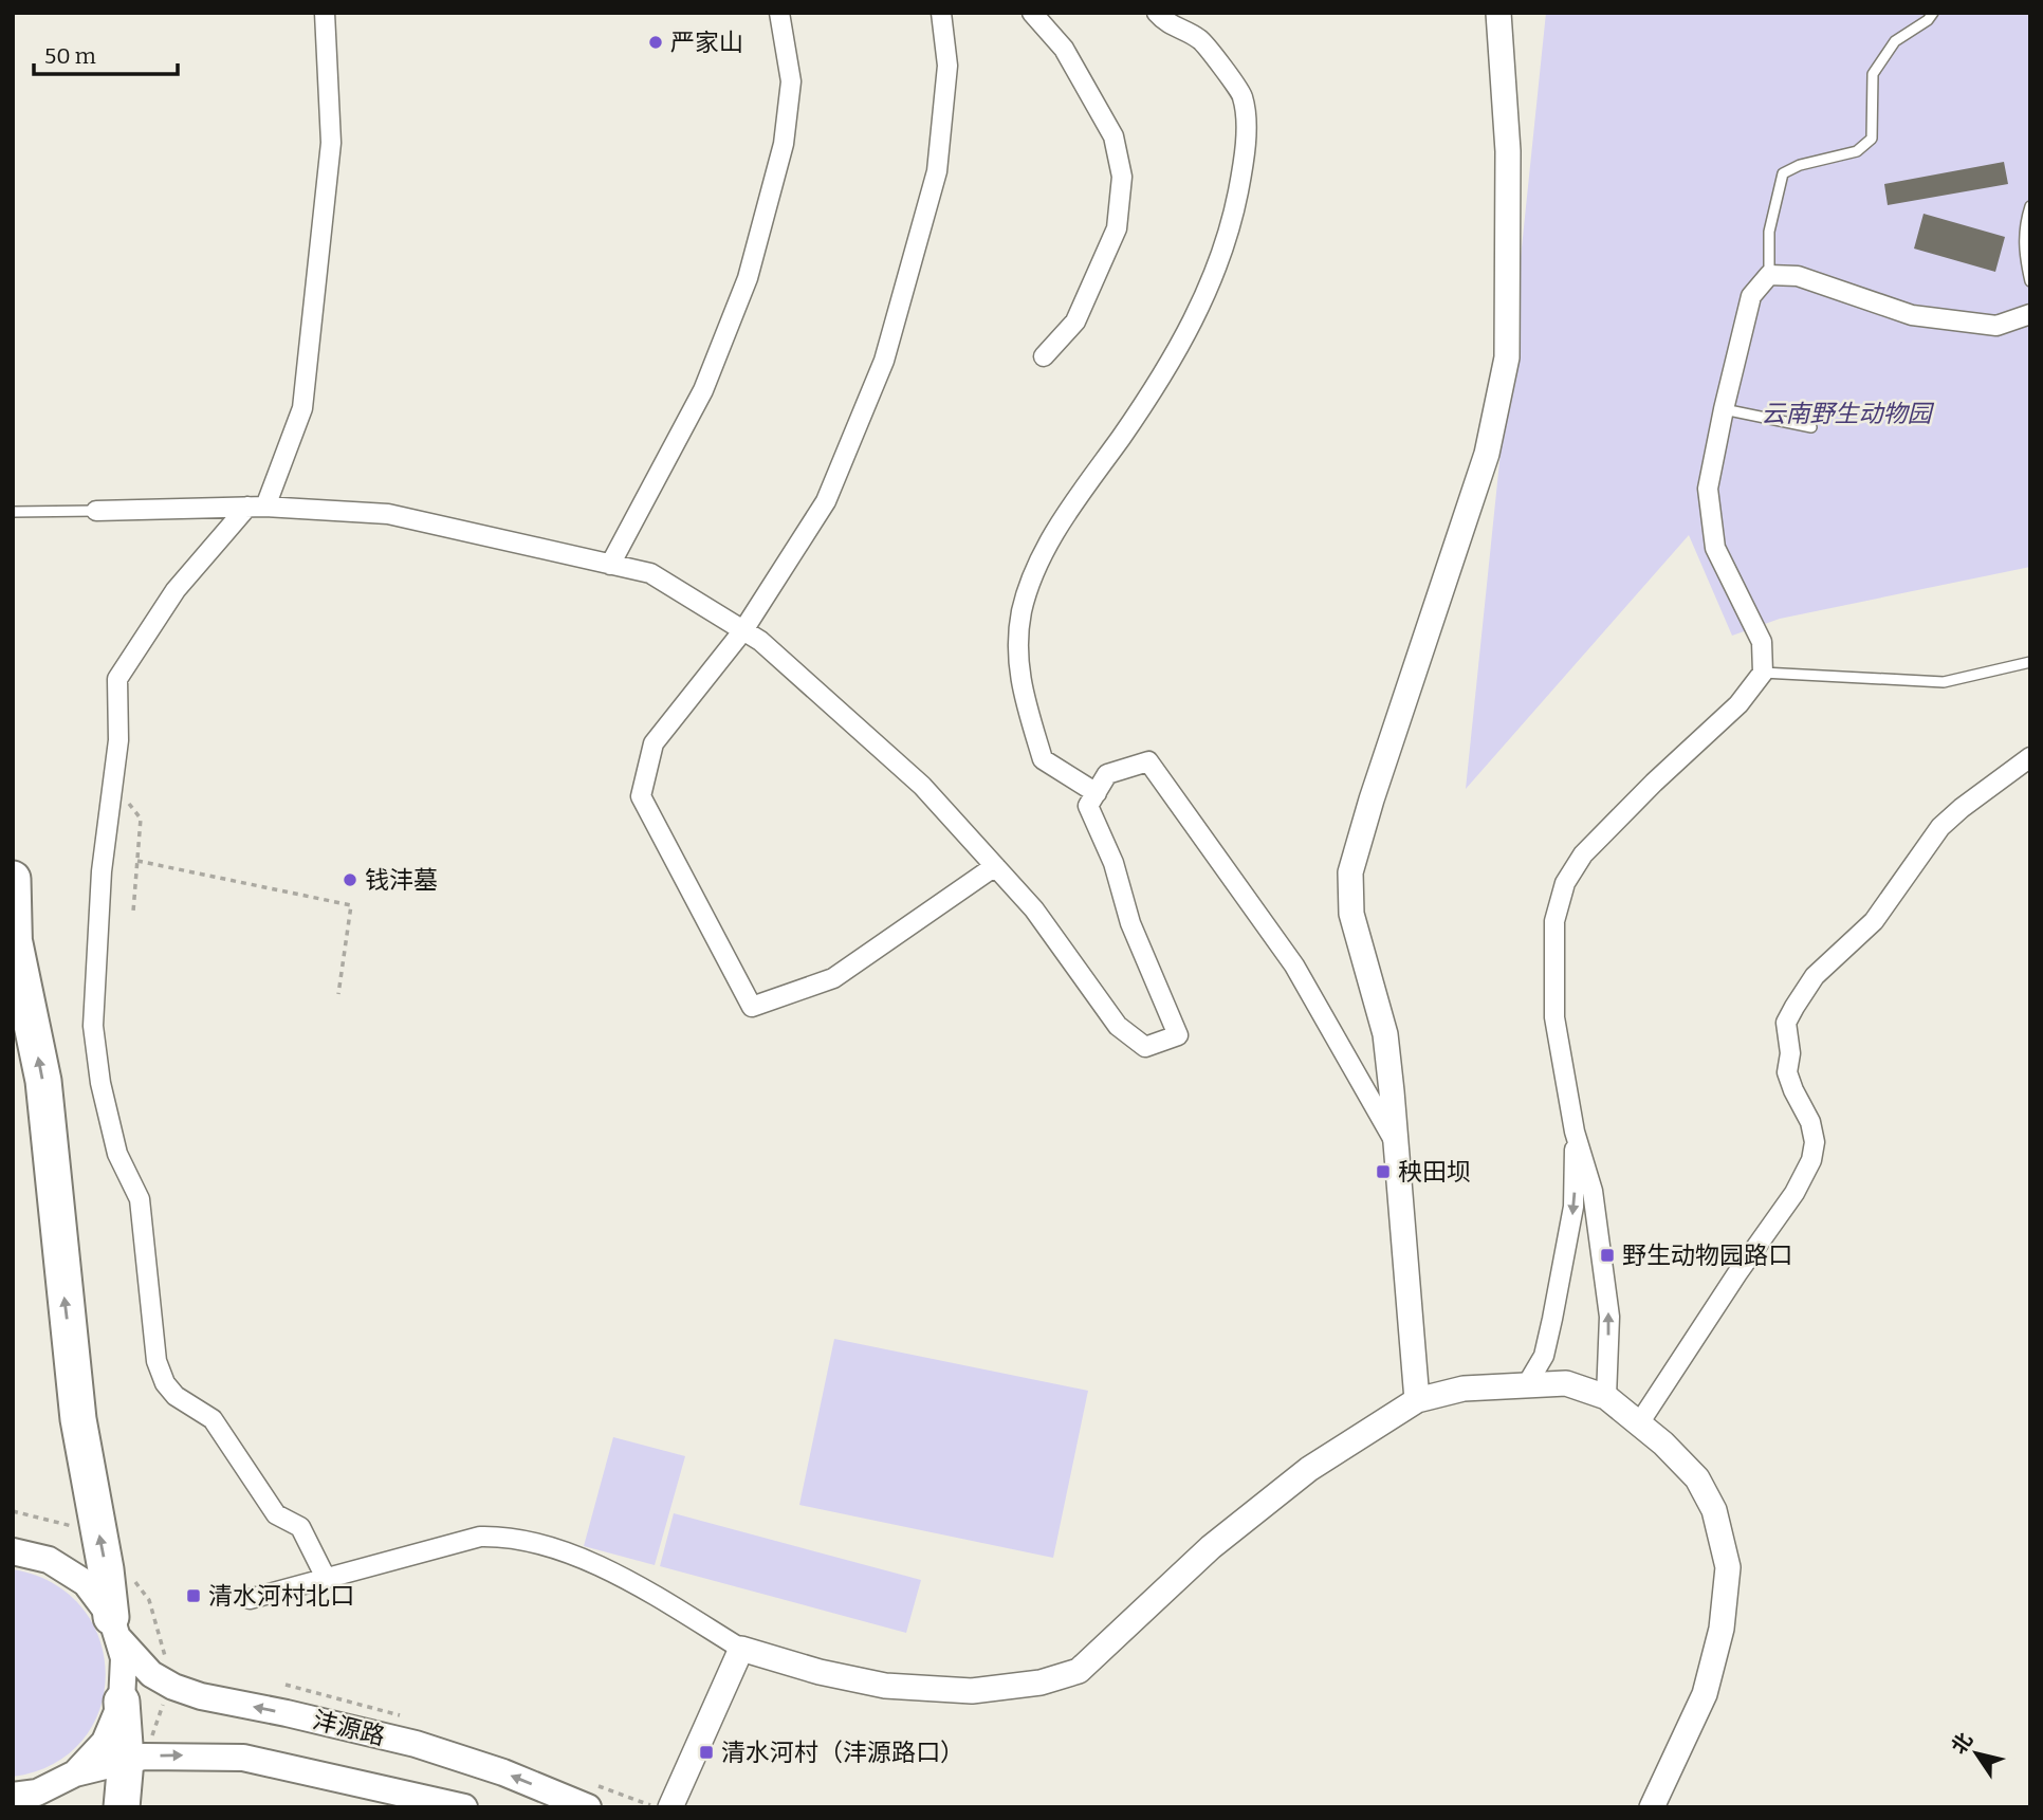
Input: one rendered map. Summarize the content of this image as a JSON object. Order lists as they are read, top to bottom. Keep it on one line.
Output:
{"streets":{"main road":["沣源路"]},"parks":["云南野生动物园"],"places":{"other":["严家山","钱沣墓"],"transit":["秧田坝","野生动物园路口","清水河村北口","清水河村（沣源路口）"]},"scale_bar":"50 m","north":"top left"}
